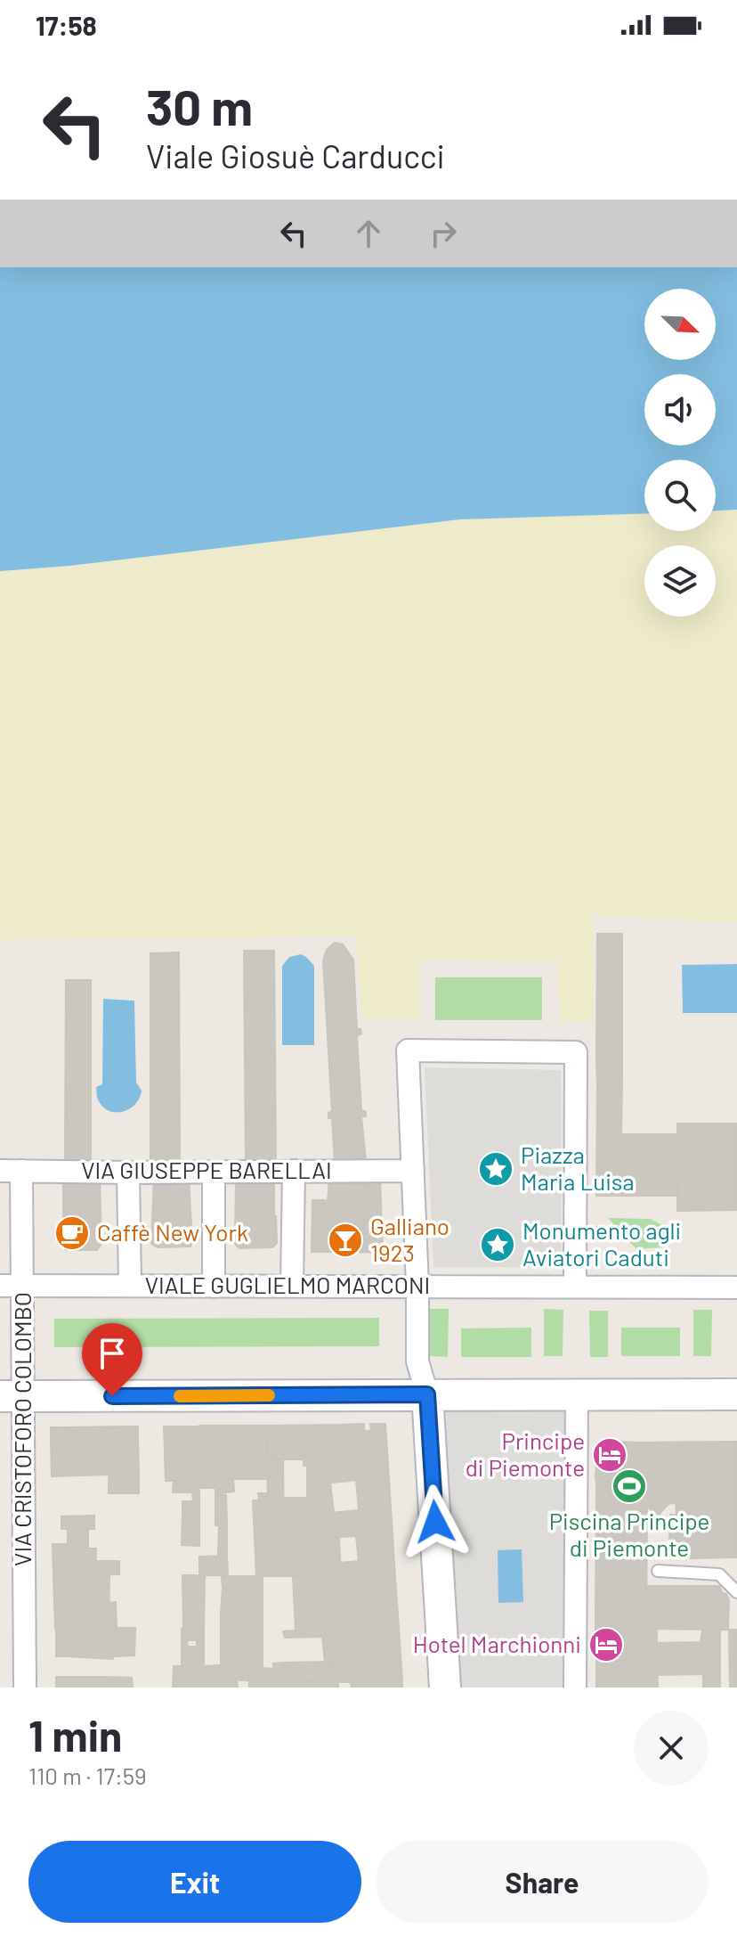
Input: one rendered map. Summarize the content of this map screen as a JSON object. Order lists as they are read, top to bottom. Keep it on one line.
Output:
{"streets":{"street":["VIA GIUSEPPE BARELLAI","VIALE GUGLIELMO MARCONI","VIA CRISTOFORO COLOMBO"]},"crossings":[["VIA GIUSEPPE BARELLAI","VIA CRISTOFORO COLOMBO"],["VIALE GUGLIELMO MARCONI","VIA CRISTOFORO COLOMBO"]],"places":{"place":["Piazza Maria Luisa","Monumento agli Aviatori Caduti"],"cafe":["Caffè New York"],"bar":["Galliano 1923"],"hotel":["Principe di Piemonte","Hotel Marchionni"],"sports":["Piscina Principe di Piemonte"]},"north":"bottom right","page":{"status":"17:58","turn":["30 m","Viale Giosuè Carducci"],"heading":["1 min","110 m · 17:59"],"buttons":["Exit","Share"]}}
